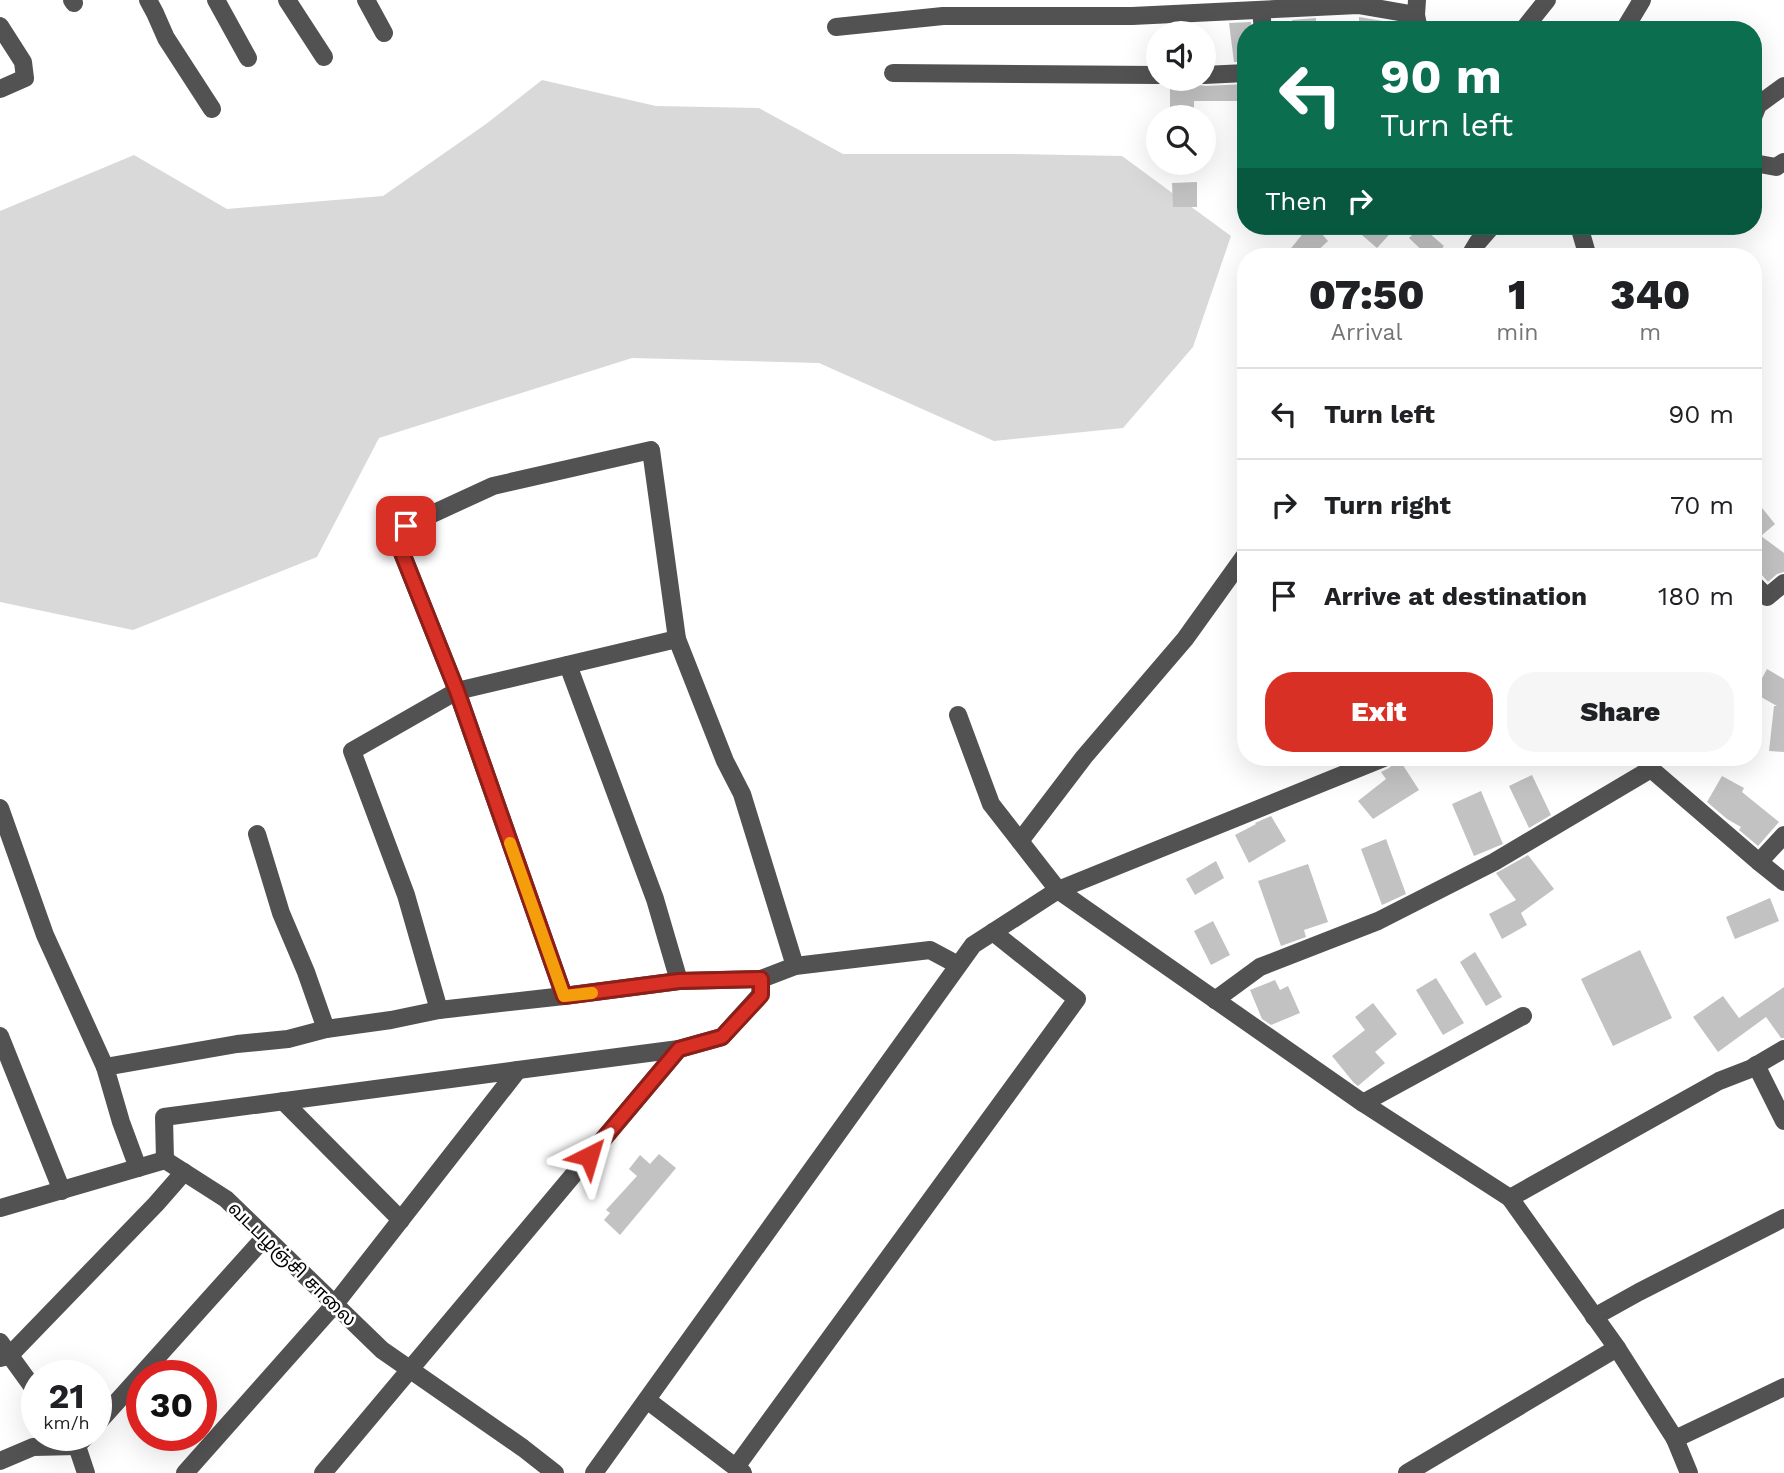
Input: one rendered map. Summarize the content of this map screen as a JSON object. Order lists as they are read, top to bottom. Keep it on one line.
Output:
{"streets":{"street":["வடபழஞ்சி சாலை"]},"page":{"turn":["90 m","Turn left"],"then":"Then","eta":["07:50","Arrival","1","min","340","m"],"list":[{"name":"Turn left","value":"90 m"},{"name":"Turn right","value":"70 m"},{"name":"Arrive at destination","value":"180 m"}],"buttons":["Exit","Share"],"speed":"21 km/h","limit":"30"}}
